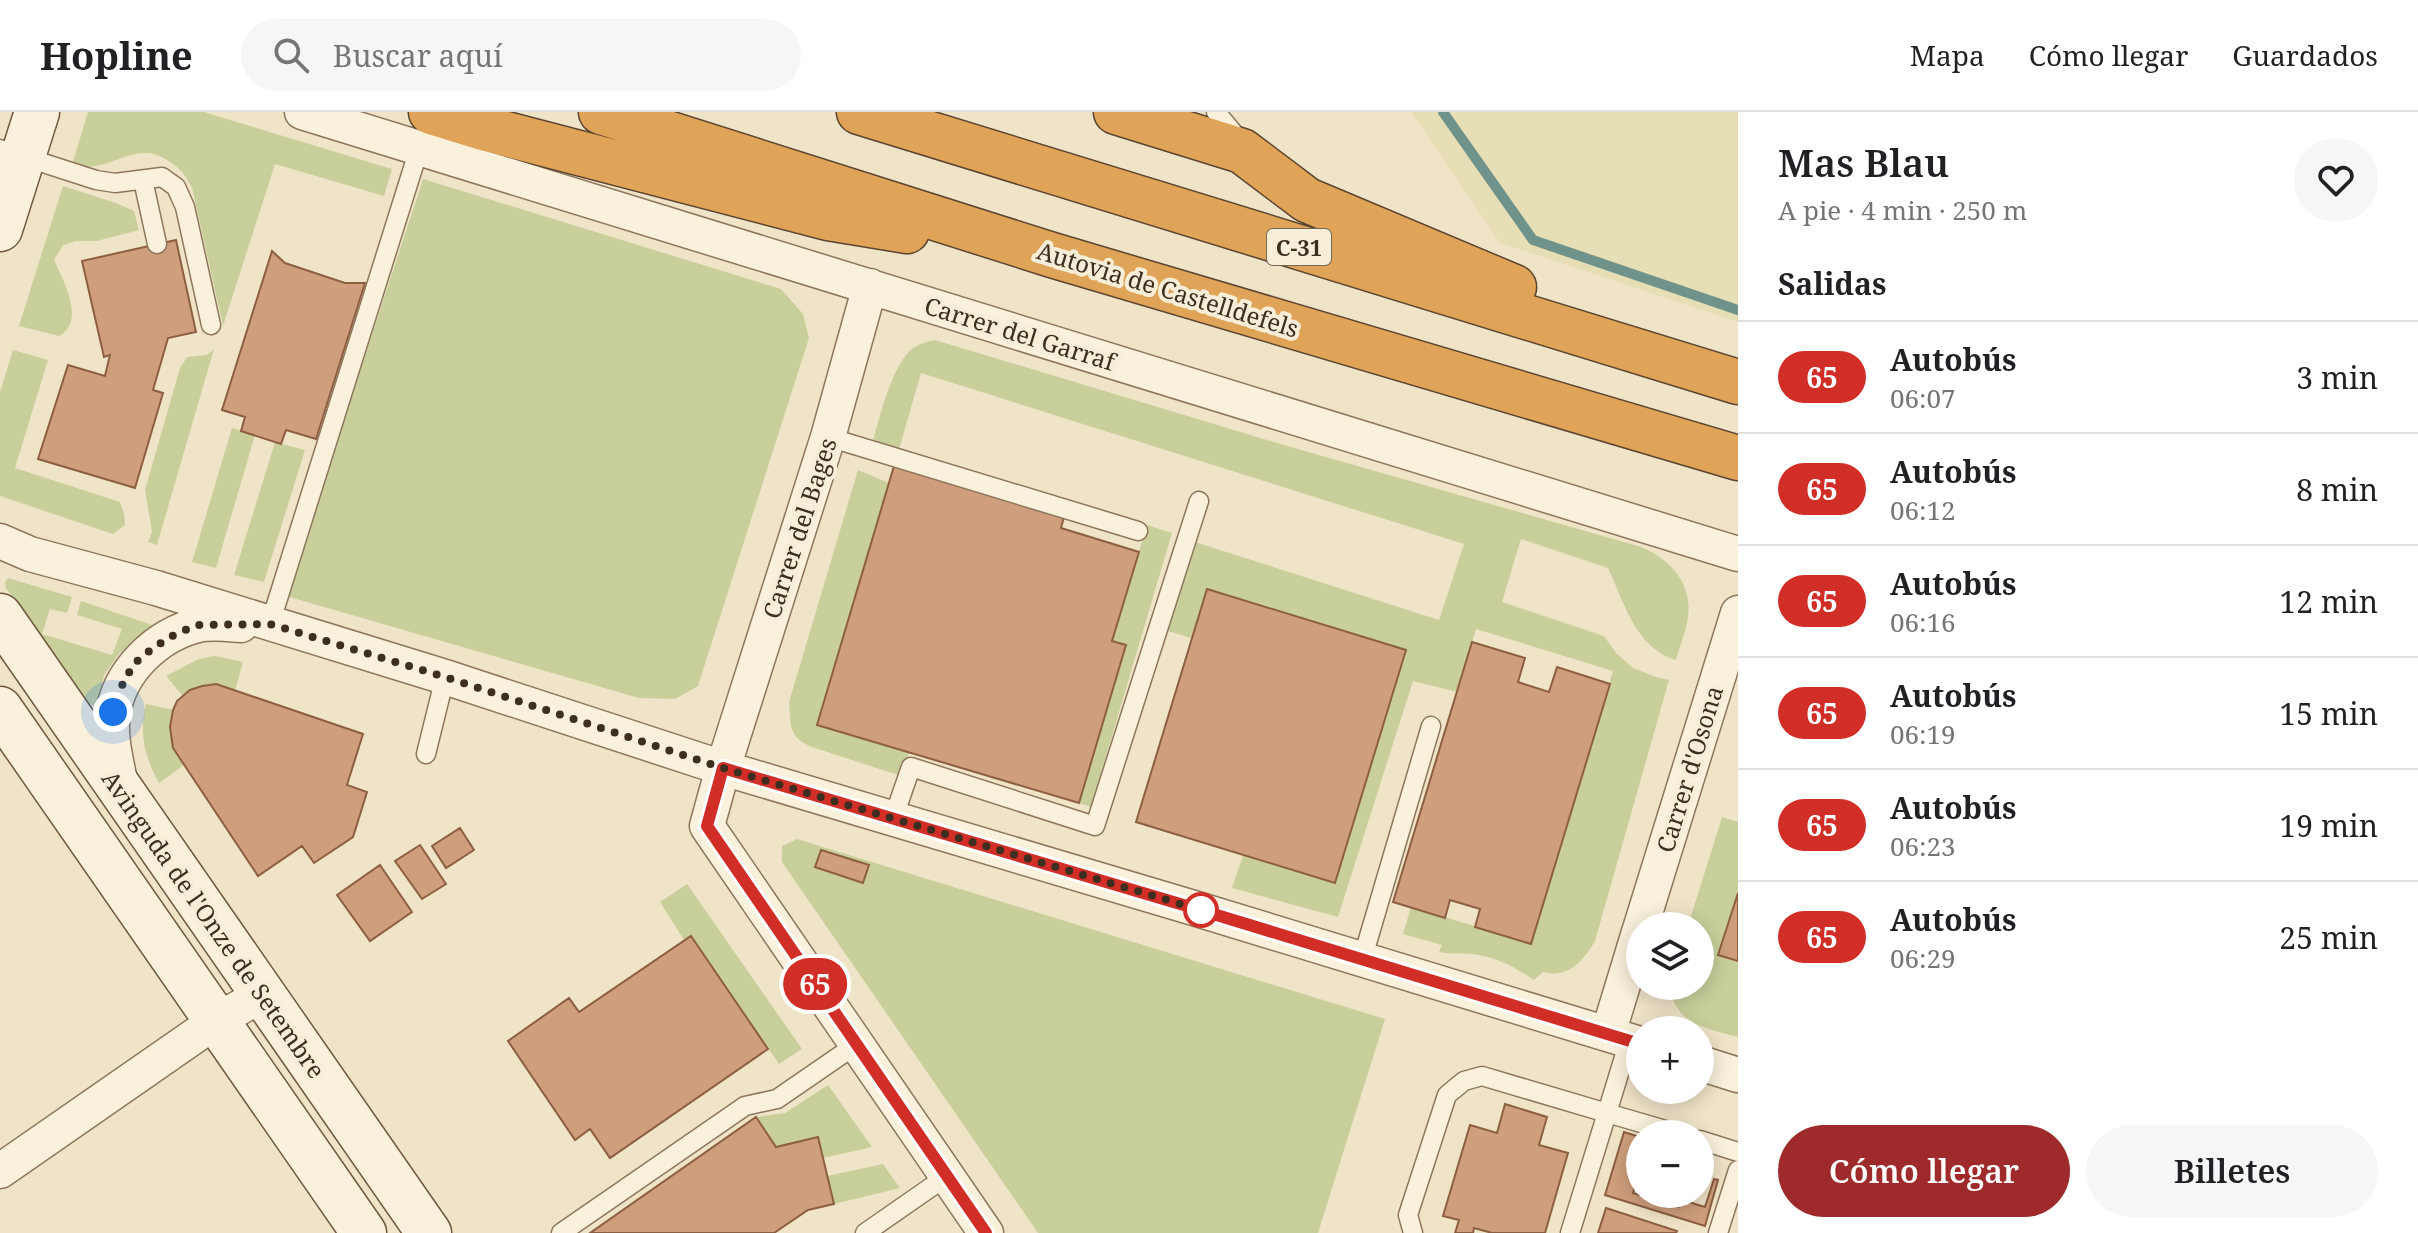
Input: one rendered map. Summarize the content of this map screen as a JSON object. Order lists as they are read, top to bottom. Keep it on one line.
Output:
{"streets":{"highway":["C-31","Autovia de Castelldefels"],"main road":["Avinguda de l'Onze de Setembre"],"street":["Carrer del Garraf","Carrer del Bages","Carrer d'Osona"]},"crossings":[["Carrer del Garraf","Carrer del Bages"]],"lines":["bus line 65"],"page":{"header":"Hopline","search":"Buscar aquí","nav":["Mapa","Cómo llegar","Guardados"],"on_map":"65","heading":[["Mas Blau","A pie · 4 min · 250 m"],"Salidas"],"list":[{"mark":"65","name":"Autobús","note":"06:07","value":"3 min"},{"mark":"65","name":"Autobús","note":"06:12","value":"8 min"},{"mark":"65","name":"Autobús","note":"06:16","value":"12 min"},{"mark":"65","name":"Autobús","note":"06:19","value":"15 min"},{"mark":"65","name":"Autobús","note":"06:23","value":"19 min"},{"mark":"65","name":"Autobús","note":"06:29","value":"25 min"}],"map_buttons":["+","−"],"buttons":["Cómo llegar","Billetes"]}}
